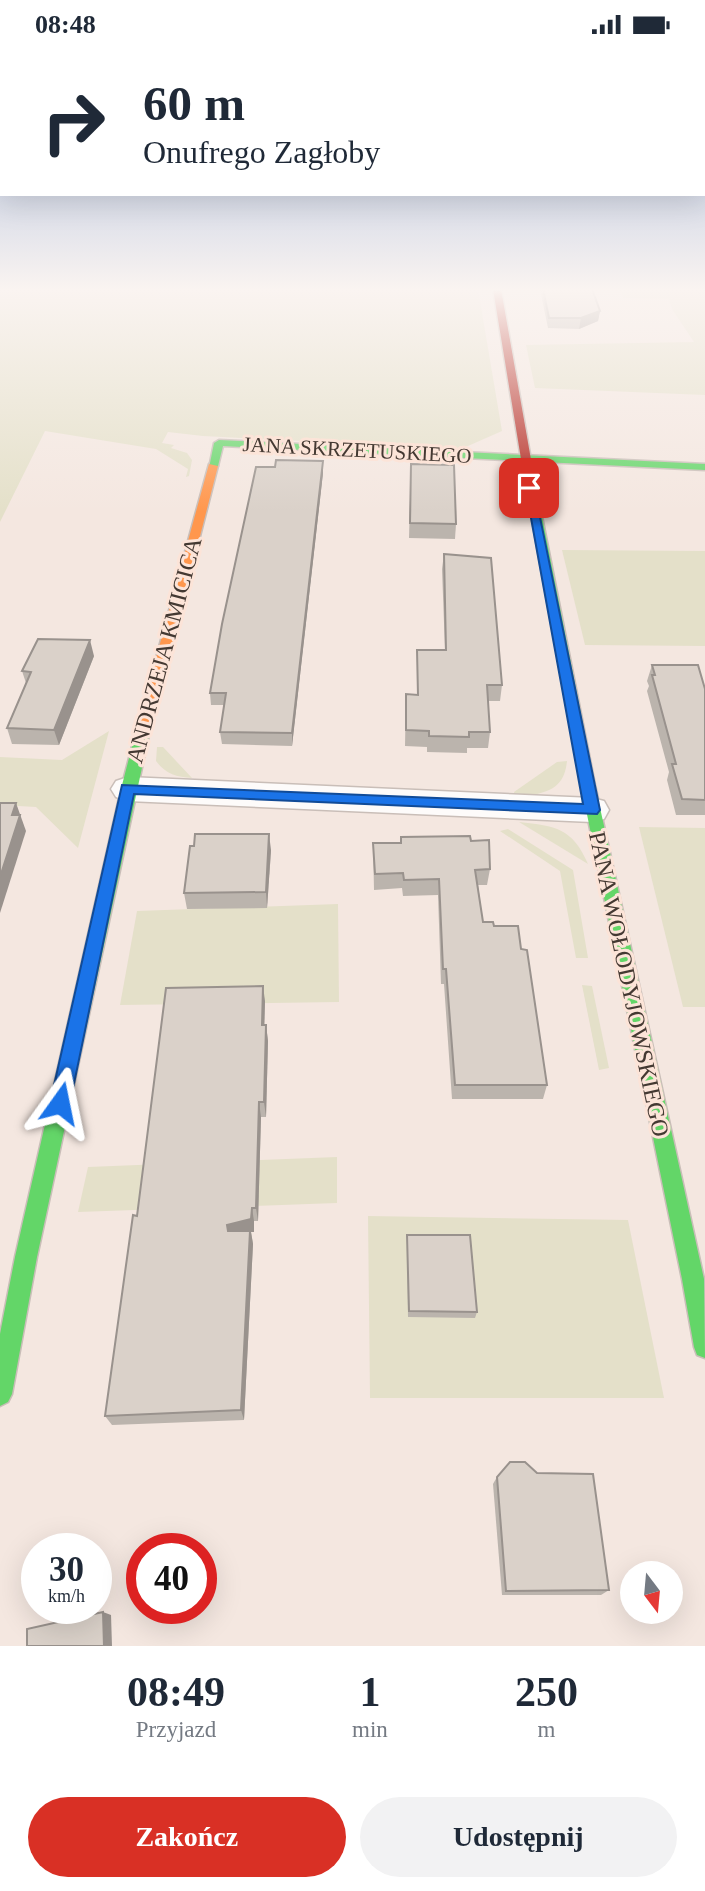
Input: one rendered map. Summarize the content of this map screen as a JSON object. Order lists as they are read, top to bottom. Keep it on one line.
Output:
{"streets":{"street":["JANA SKRZETUSKIEGO","ANDRZEJA KMICICA","PANA WOŁODYJOWSKIEGO"]},"crossings":[["JANA SKRZETUSKIEGO","ANDRZEJA KMICICA"],["JANA SKRZETUSKIEGO","PANA WOŁODYJOWSKIEGO"]],"north":"bottom","page":{"status":"08:48","turn":["60 m","Onufrego Zagłoby"],"speed":"30 km/h","limit":"40","eta":["08:49","Przyjazd","1","min","250","m"],"buttons":["Zakończ","Udostępnij"]}}
